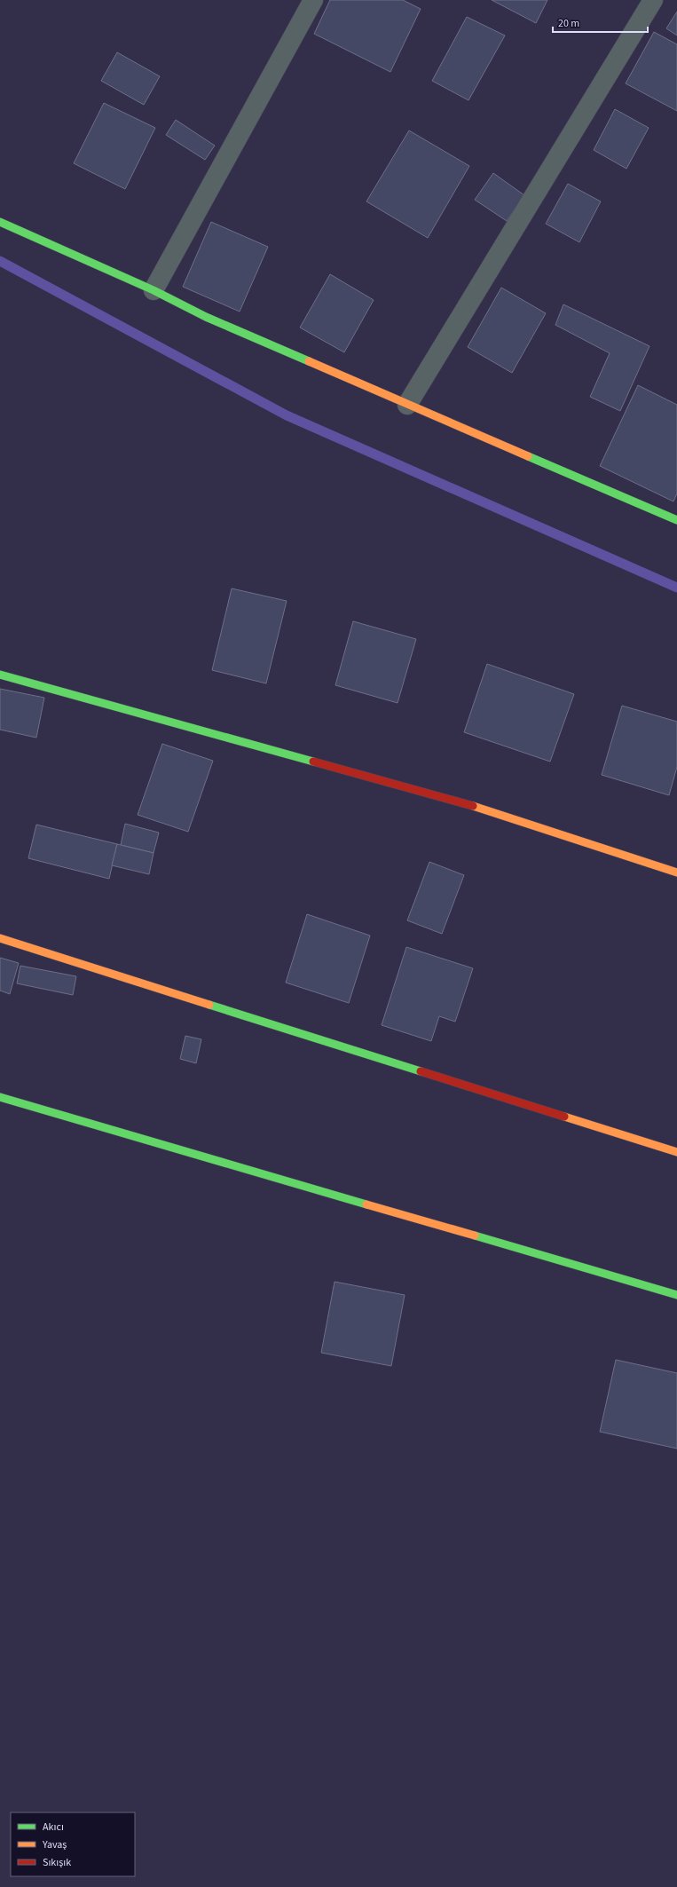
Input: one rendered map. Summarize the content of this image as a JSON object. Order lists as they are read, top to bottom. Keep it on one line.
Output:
{"legend":["Akıcı","Yavaş","Sıkışık"],"scale_bar":"20 m"}
